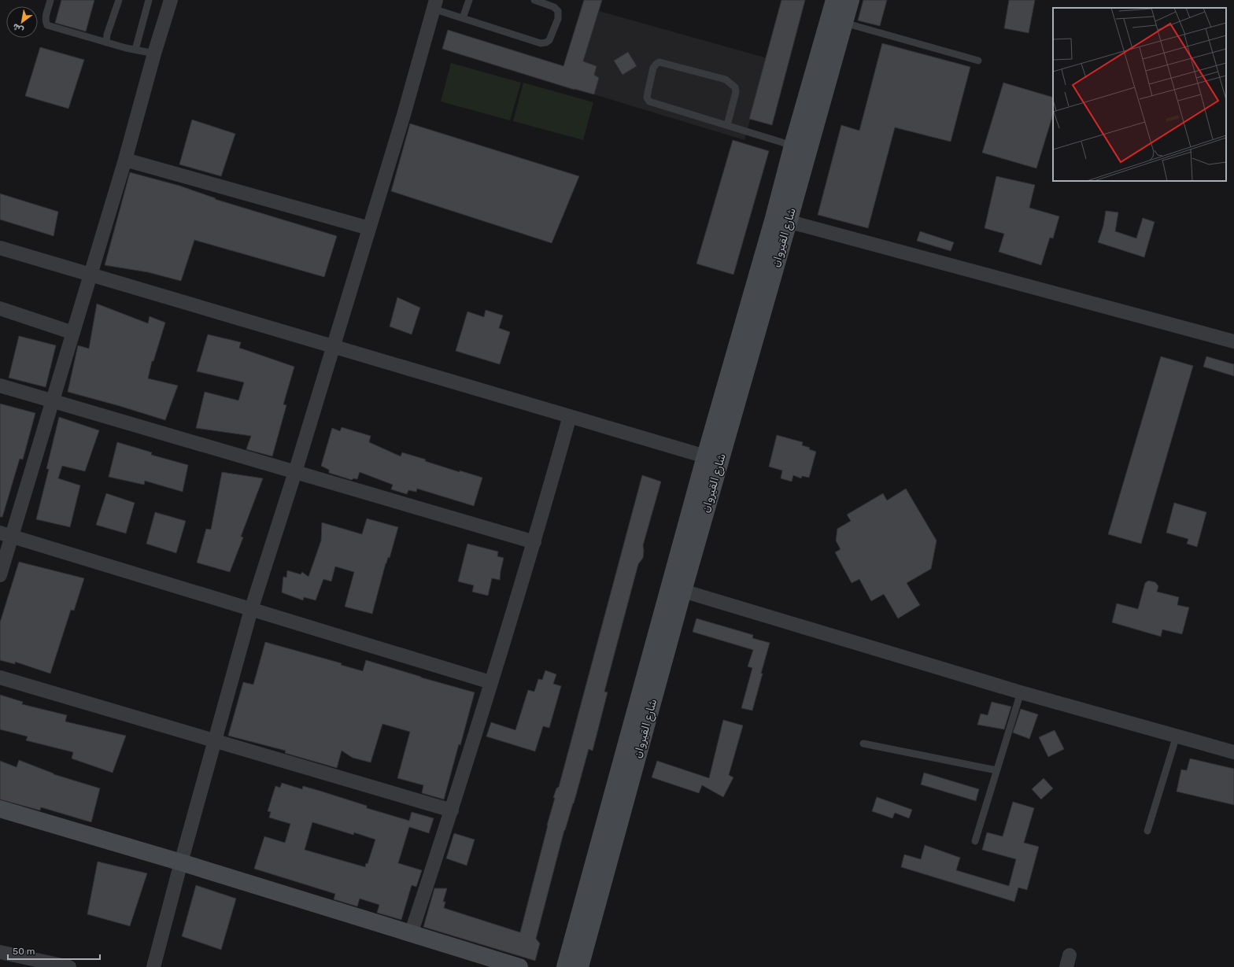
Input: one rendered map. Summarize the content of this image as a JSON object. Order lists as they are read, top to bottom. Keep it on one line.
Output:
{"streets":{"main road":["شارع القيروان"]},"scale_bar":"50 m","north":"bottom left"}
